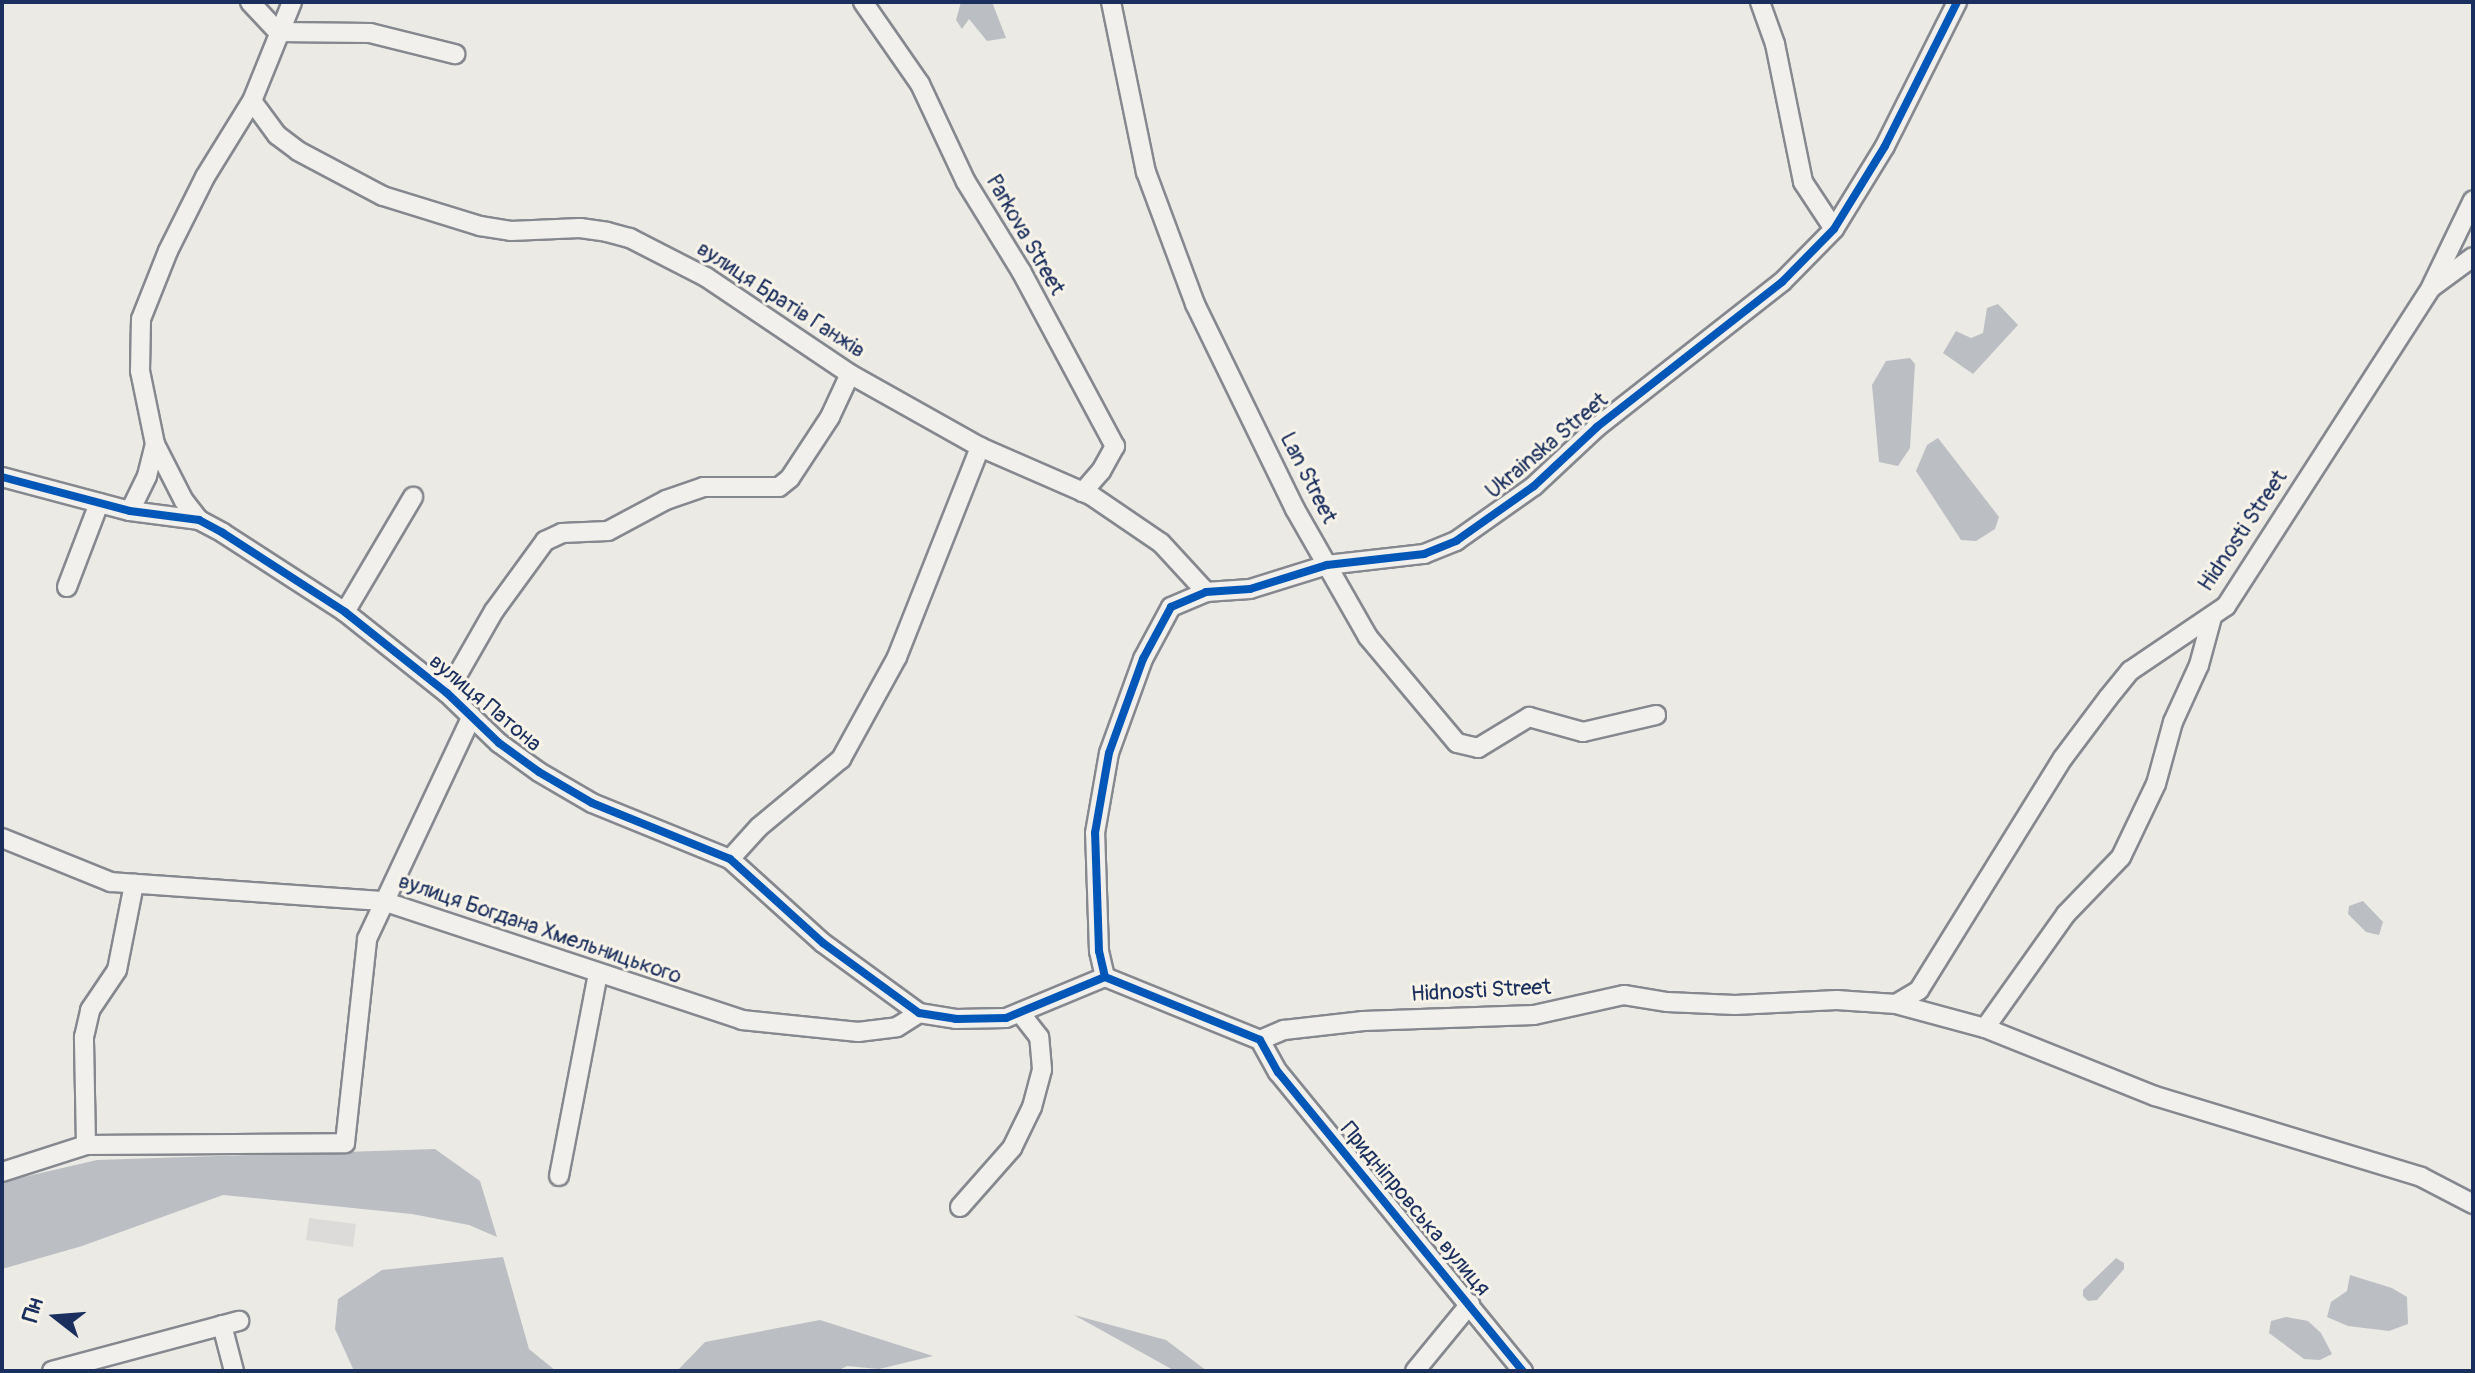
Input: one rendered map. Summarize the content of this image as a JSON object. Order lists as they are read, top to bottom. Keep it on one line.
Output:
{"streets":{"street":["Parkova Street","вулиця Братів Ганжів","Ukrainska Street","Lan Street","Hidnosti Street","вулиця Патона","вулиця Богдана Хмельницького","Придніпровська вулиця"]},"crossings":[["Parkova Street","вулиця Братів Ганжів"],["вулиця Братів Ганжів","Ukrainska Street"],["Ukrainska Street","Lan Street"],["Hidnosti Street","Придніпровська вулиця"],["вулиця Патона","вулиця Богдана Хмельницького"]],"north":"left"}
